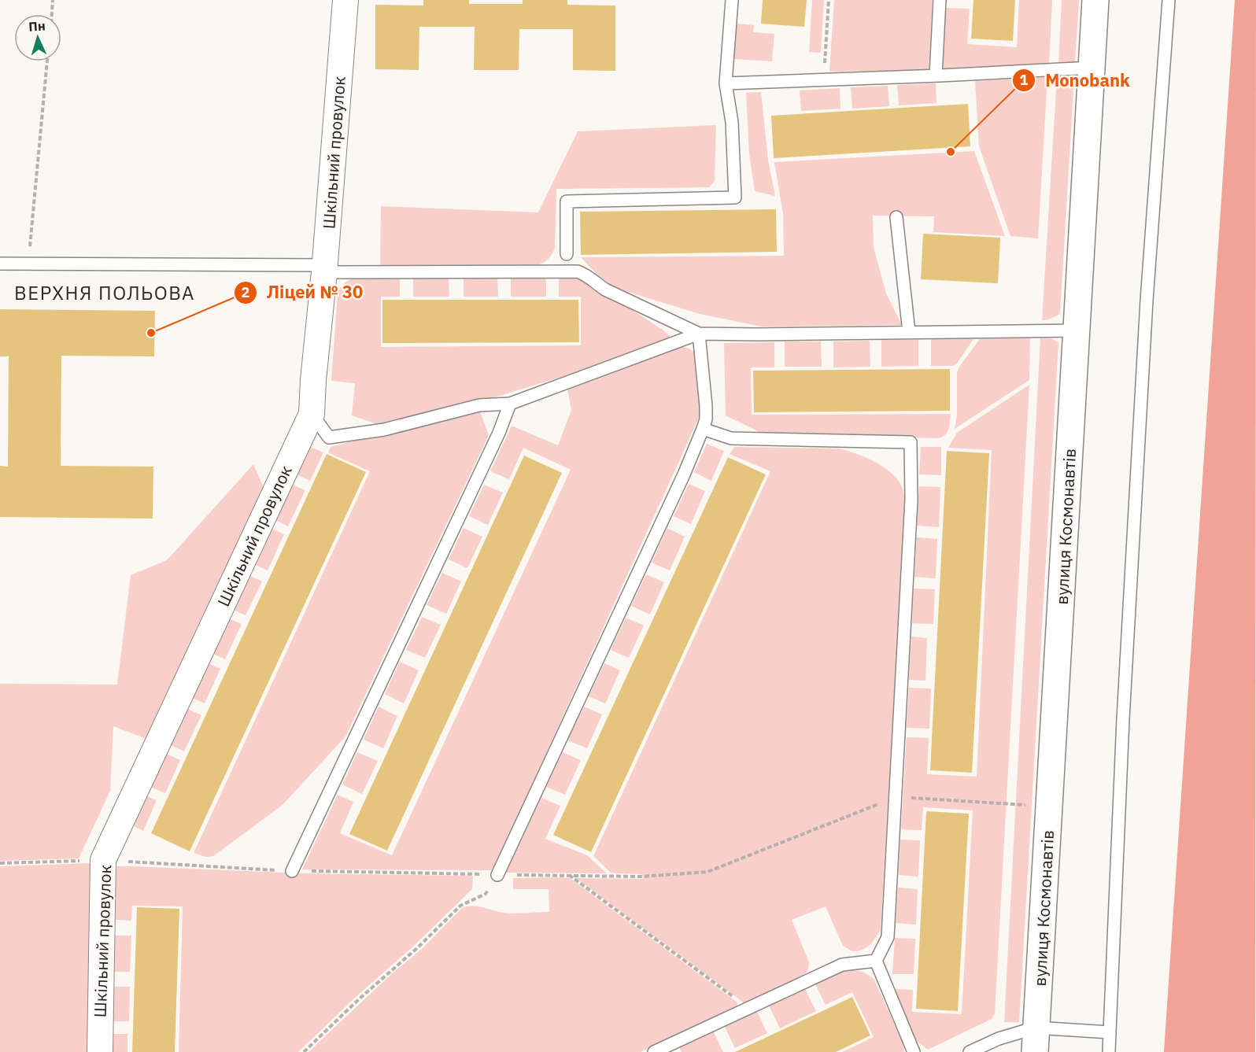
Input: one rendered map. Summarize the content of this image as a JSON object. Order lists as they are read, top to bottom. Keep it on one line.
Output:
{"streets":{"street":["Шкільний провулок","вулиця Космонавтів"]},"districts":["ВЕРХНЯ ПОЛЬОВА"],"places":["Monobank","Ліцей № 30"],"north":"top"}
